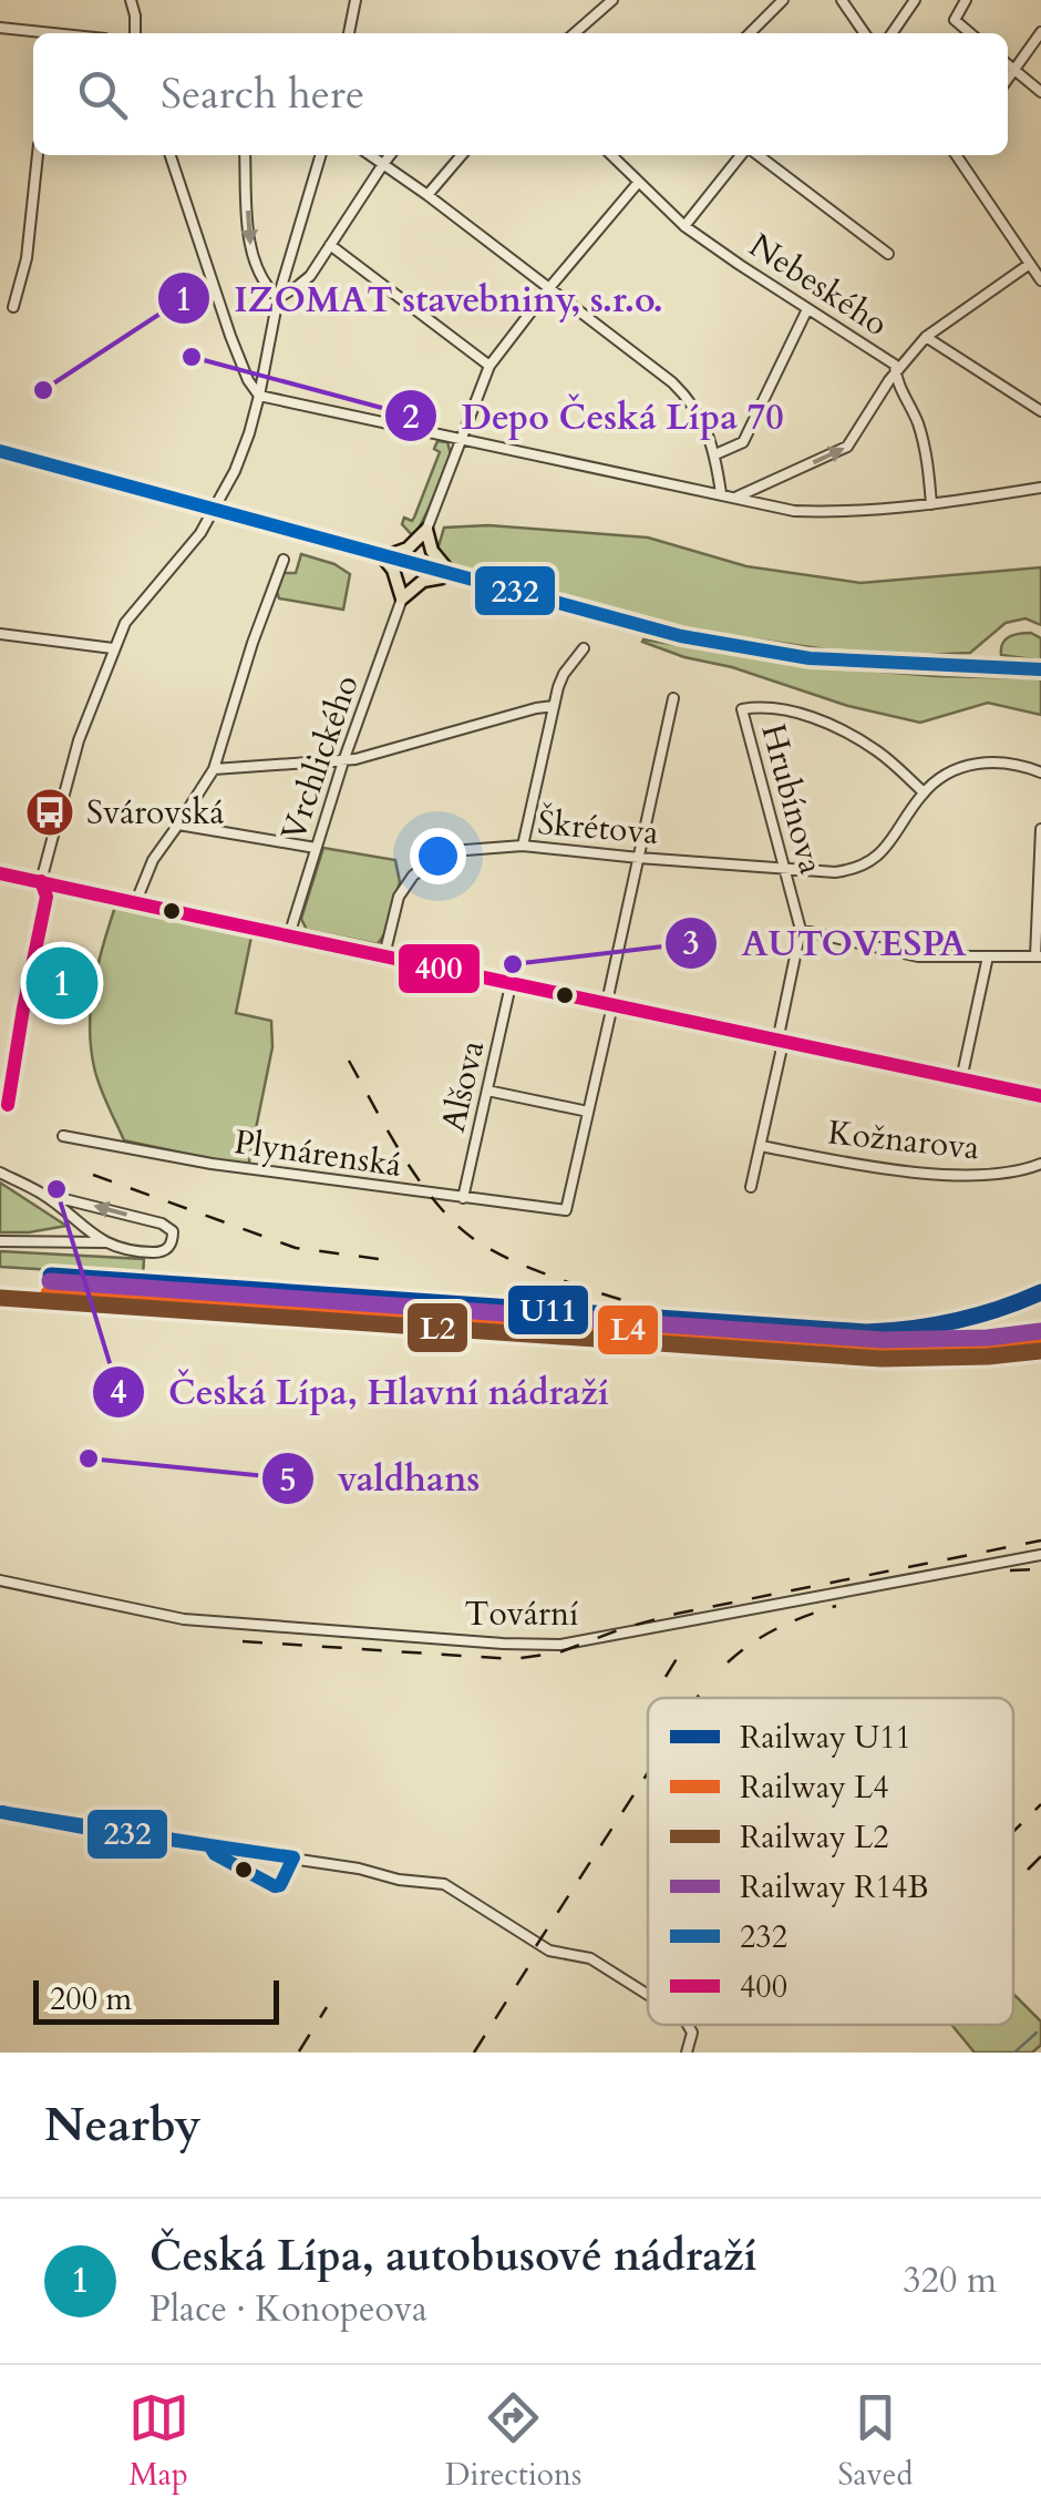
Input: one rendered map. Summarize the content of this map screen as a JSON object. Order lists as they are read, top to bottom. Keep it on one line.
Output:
{"streets":{"street":["Nebeského","Vrchlického","Hrubínova","Škrétova","Alšova","Kožnarova","Plynárenská","Tovární"]},"crossings":[["Hrubínova","Škrétova"],["Hrubínova","Kožnarova"],["Alšova","Plynárenská"]],"places":{"other":["Depo Česká Lípa 70","IZOMAT stavebniny, s.r.o.","AUTOVESPA","Česká Lípa, Hlavní nádraží","valdhans"],"bus stop":["Svárovská"]},"lines":["transit line 232","transit line 400","rail line U11","rail line R14B","rail line L4","rail line L2"],"legend":["Railway U11","Railway L4","Railway L2","Railway R14B","232","400"],"scale_bar":"200 m","page":{"search":"Search here","pins":"1","scale":"200 m","heading":"Nearby","list":[{"mark":"1","name":"Česká Lípa, autobusové nádraží","note":"Place · Konopeova","value":"320 m"}],"nav":["Map","Directions","Saved"]}}
